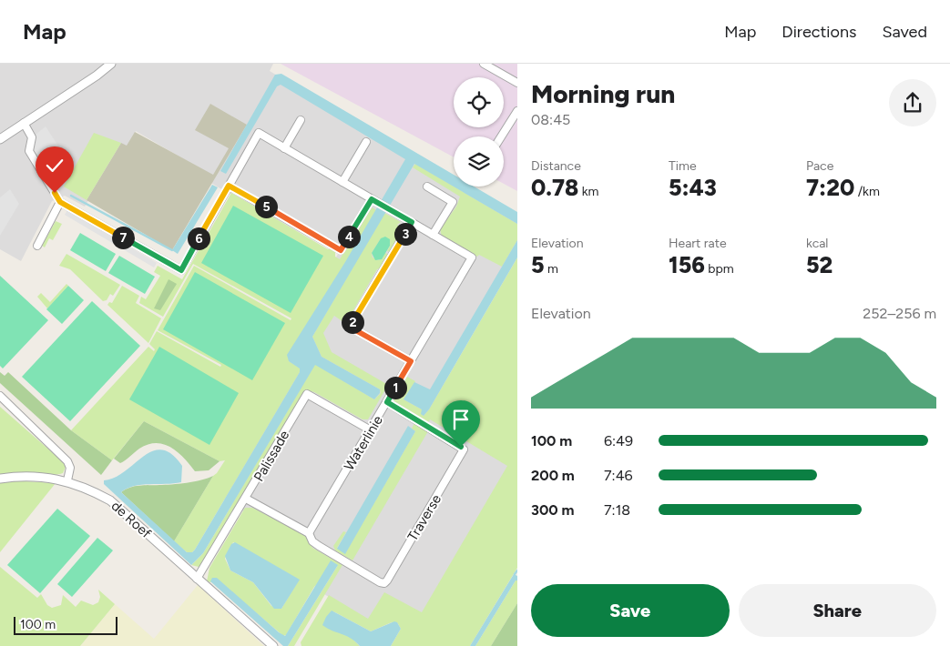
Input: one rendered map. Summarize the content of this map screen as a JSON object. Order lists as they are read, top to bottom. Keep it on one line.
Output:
{"streets":{"street":["Waterlinie","Palissade","Traverse","de Roef"]},"crossings":[["Waterlinie","Palissade"],["Waterlinie","Traverse"],["Palissade","de Roef"]],"scale_bar":"100 m","page":{"header":"Map","nav":["Map","Directions","Saved"],"heading":["Morning run","08:45"],"stats":[["Distance","0.78 km"],["Time","5:43"],["Pace","7:20 /km"],["Elevation","5 m"],["Heart rate","156 bpm"],["kcal","52"]],"pins":["5","3","4","7","6","2","1"],"chart":["Elevation","252–256 m"],"list":[{"name":"100 m","note":"6:49"},{"name":"200 m","note":"7:46"},{"name":"300 m","note":"7:18"}],"buttons":["Save","Share"],"scale":"100 m"}}
